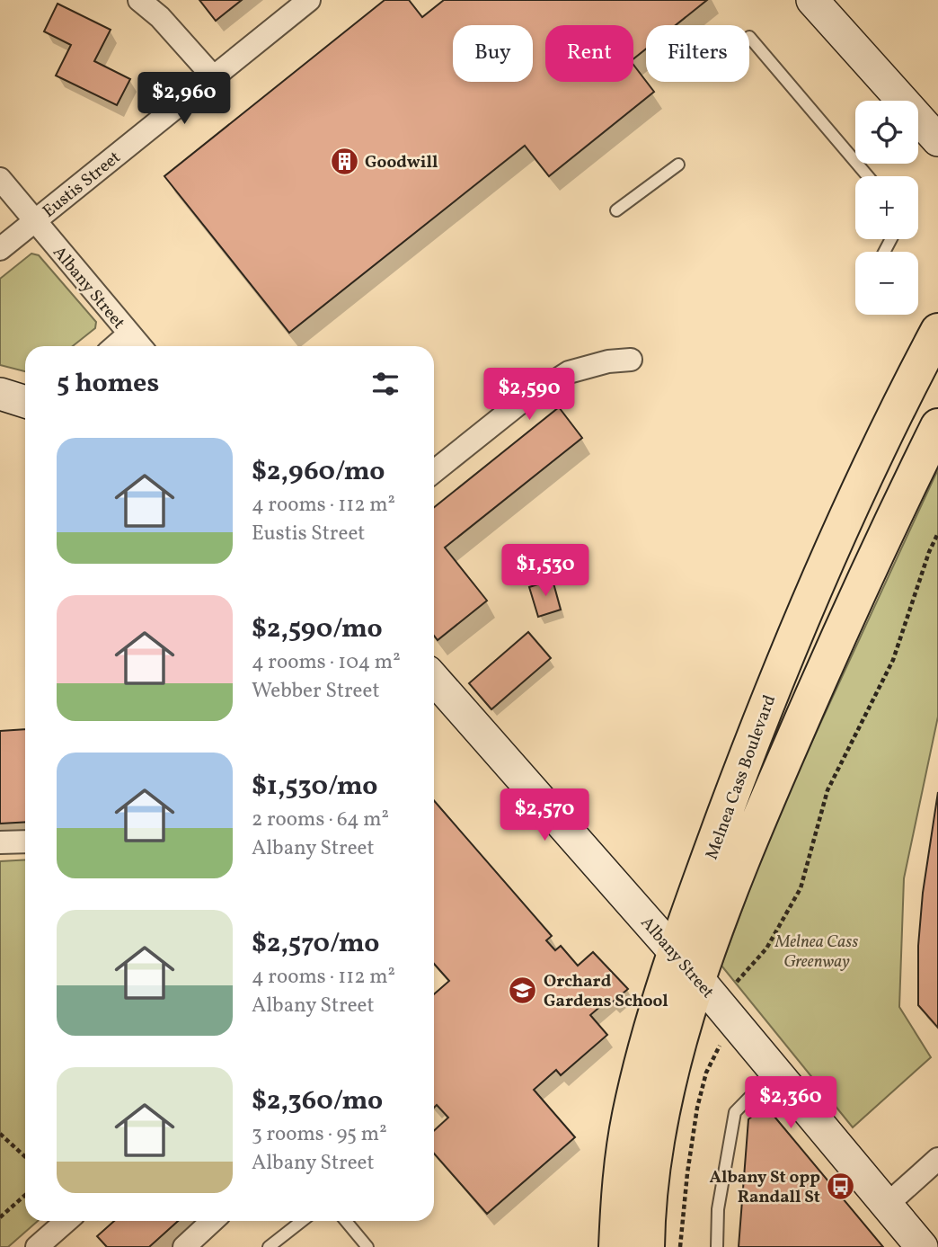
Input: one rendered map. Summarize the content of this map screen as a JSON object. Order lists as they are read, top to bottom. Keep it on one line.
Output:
{"streets":{"main road":["Albany Street","Melnea Cass Boulevard"],"street":["Eustis Street"]},"crossings":[["Eustis Street","Albany Street"],["Albany Street","Melnea Cass Boulevard"]],"parks":["Melnea Cass Greenway"],"places":{"building":["Goodwill"],"school or university":["Orchard Gardens School"],"bus stop":["Albany St opp Randall St"]},"page":{"chip":["Buy","Rent","Filters"],"price":["$2,960","$2,590","$1,530","$2,570","$2,360"],"map_buttons":["+","−"],"heading":"5 homes","list":[{"name":"$2,960/mo","note":"4 rooms · 112 m² · Eustis Street"},{"name":"$2,590/mo","note":"4 rooms · 104 m² · Webber Street"},{"name":"$1,530/mo","note":"2 rooms · 64 m² · Albany Street"},{"name":"$2,570/mo","note":"4 rooms · 112 m² · Albany Street"},{"name":"$2,360/mo","note":"3 rooms · 95 m² · Albany Street"}]}}
